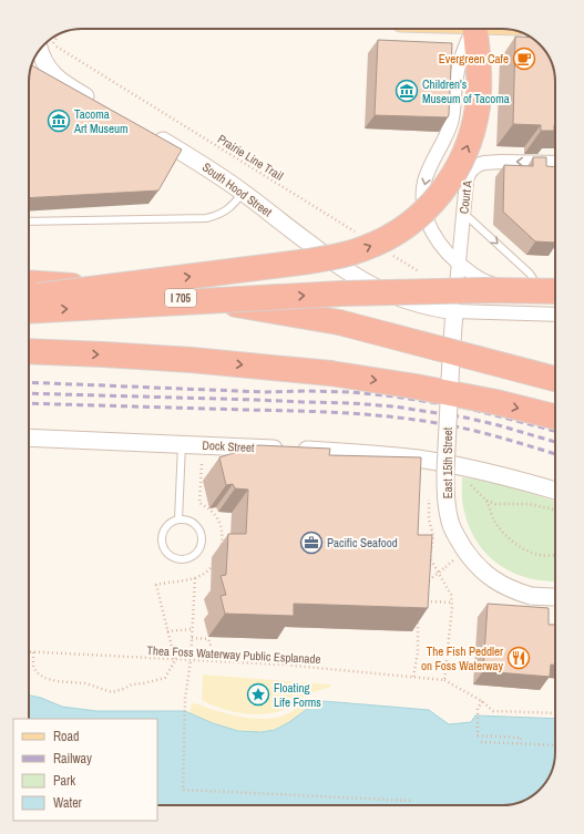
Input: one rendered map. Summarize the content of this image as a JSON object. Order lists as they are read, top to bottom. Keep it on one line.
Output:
{"streets":{"highway":["I 705"],"street":["South Hood Street","Court A","Dock Street","East 15th Street"],"path":["Prairie Line Trail","Thea Foss Waterway Public Esplanade"]},"crossings":[["South Hood Street","Court A"],["South Hood Street","East 15th Street"],["Court A","East 15th Street"]],"one_way":["Court A"],"places":{"cafe":["Evergreen Cafe"],"museum":["Children's Museum of Tacoma","Tacoma Art Museum"],"office":["Pacific Seafood"],"restaurant":["The Fish Peddler on Foss Waterway"],"place":["Floating Life Forms"]},"legend":["Road","Railway","Park","Water"]}
